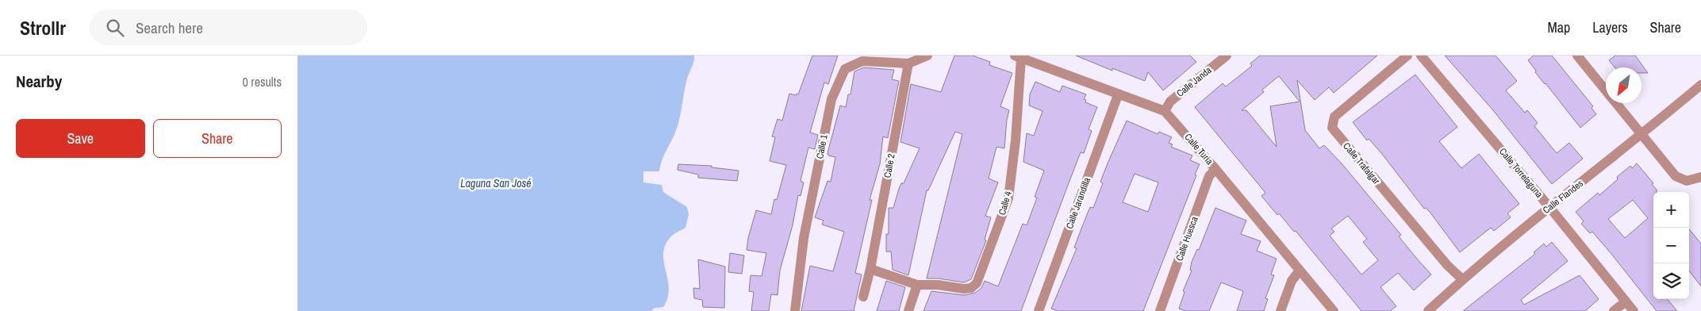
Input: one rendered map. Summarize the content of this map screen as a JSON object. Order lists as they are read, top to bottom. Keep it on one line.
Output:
{"streets":{"street":["Calle Janda","Calle 1","Calle Turia","Calle Trafalgar","Calle 2","Calle Torrelaguna","Calle Flandes","Calle 4","Calle Jarandilla","Calle Huesca"]},"crossings":[["Calle Janda","Calle Turia"],["Calle 1","Calle 2"],["Calle Turia","Calle Huesca"],["Calle Trafalgar","Calle Flandes"],["Calle Torrelaguna","Calle Flandes"]],"water":["Laguna San José"],"north":"bottom left","page":{"header":"Strollr","search":"Search here","nav":["Map","Layers","Share"],"heading":["Nearby","0 results"],"buttons":["Save","Share"],"map_buttons":["+","−"]}}
